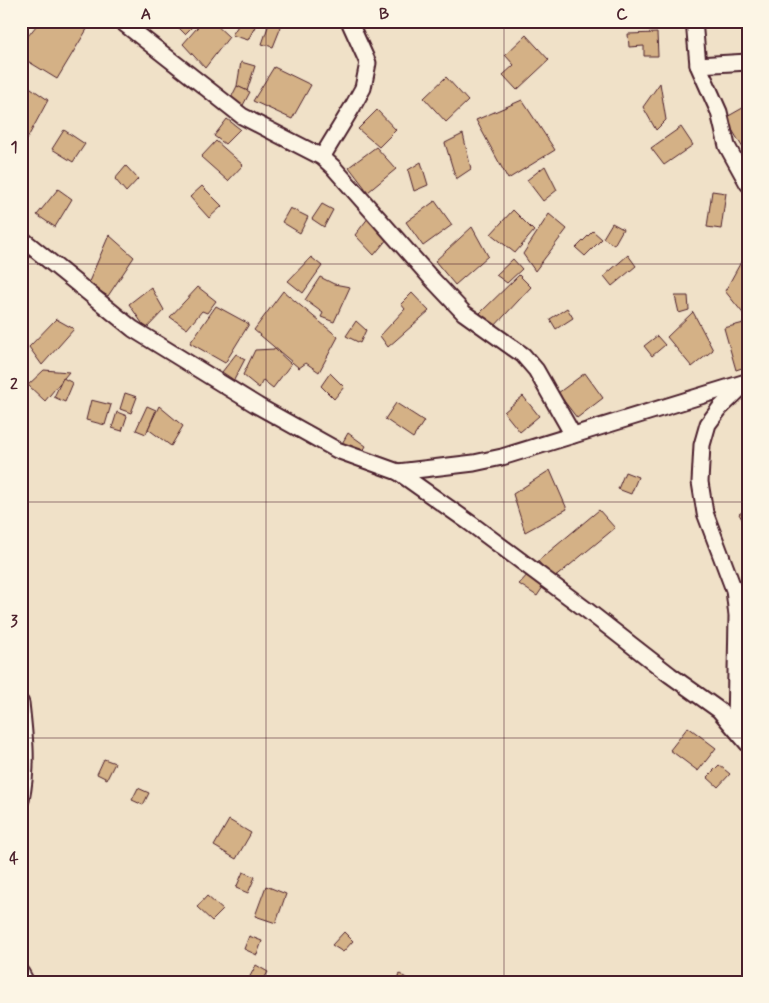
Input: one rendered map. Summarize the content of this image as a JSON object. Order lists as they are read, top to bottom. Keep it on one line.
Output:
{"grid":{"columns":["A","B","C"],"rows":["1","2","3","4"]}}
